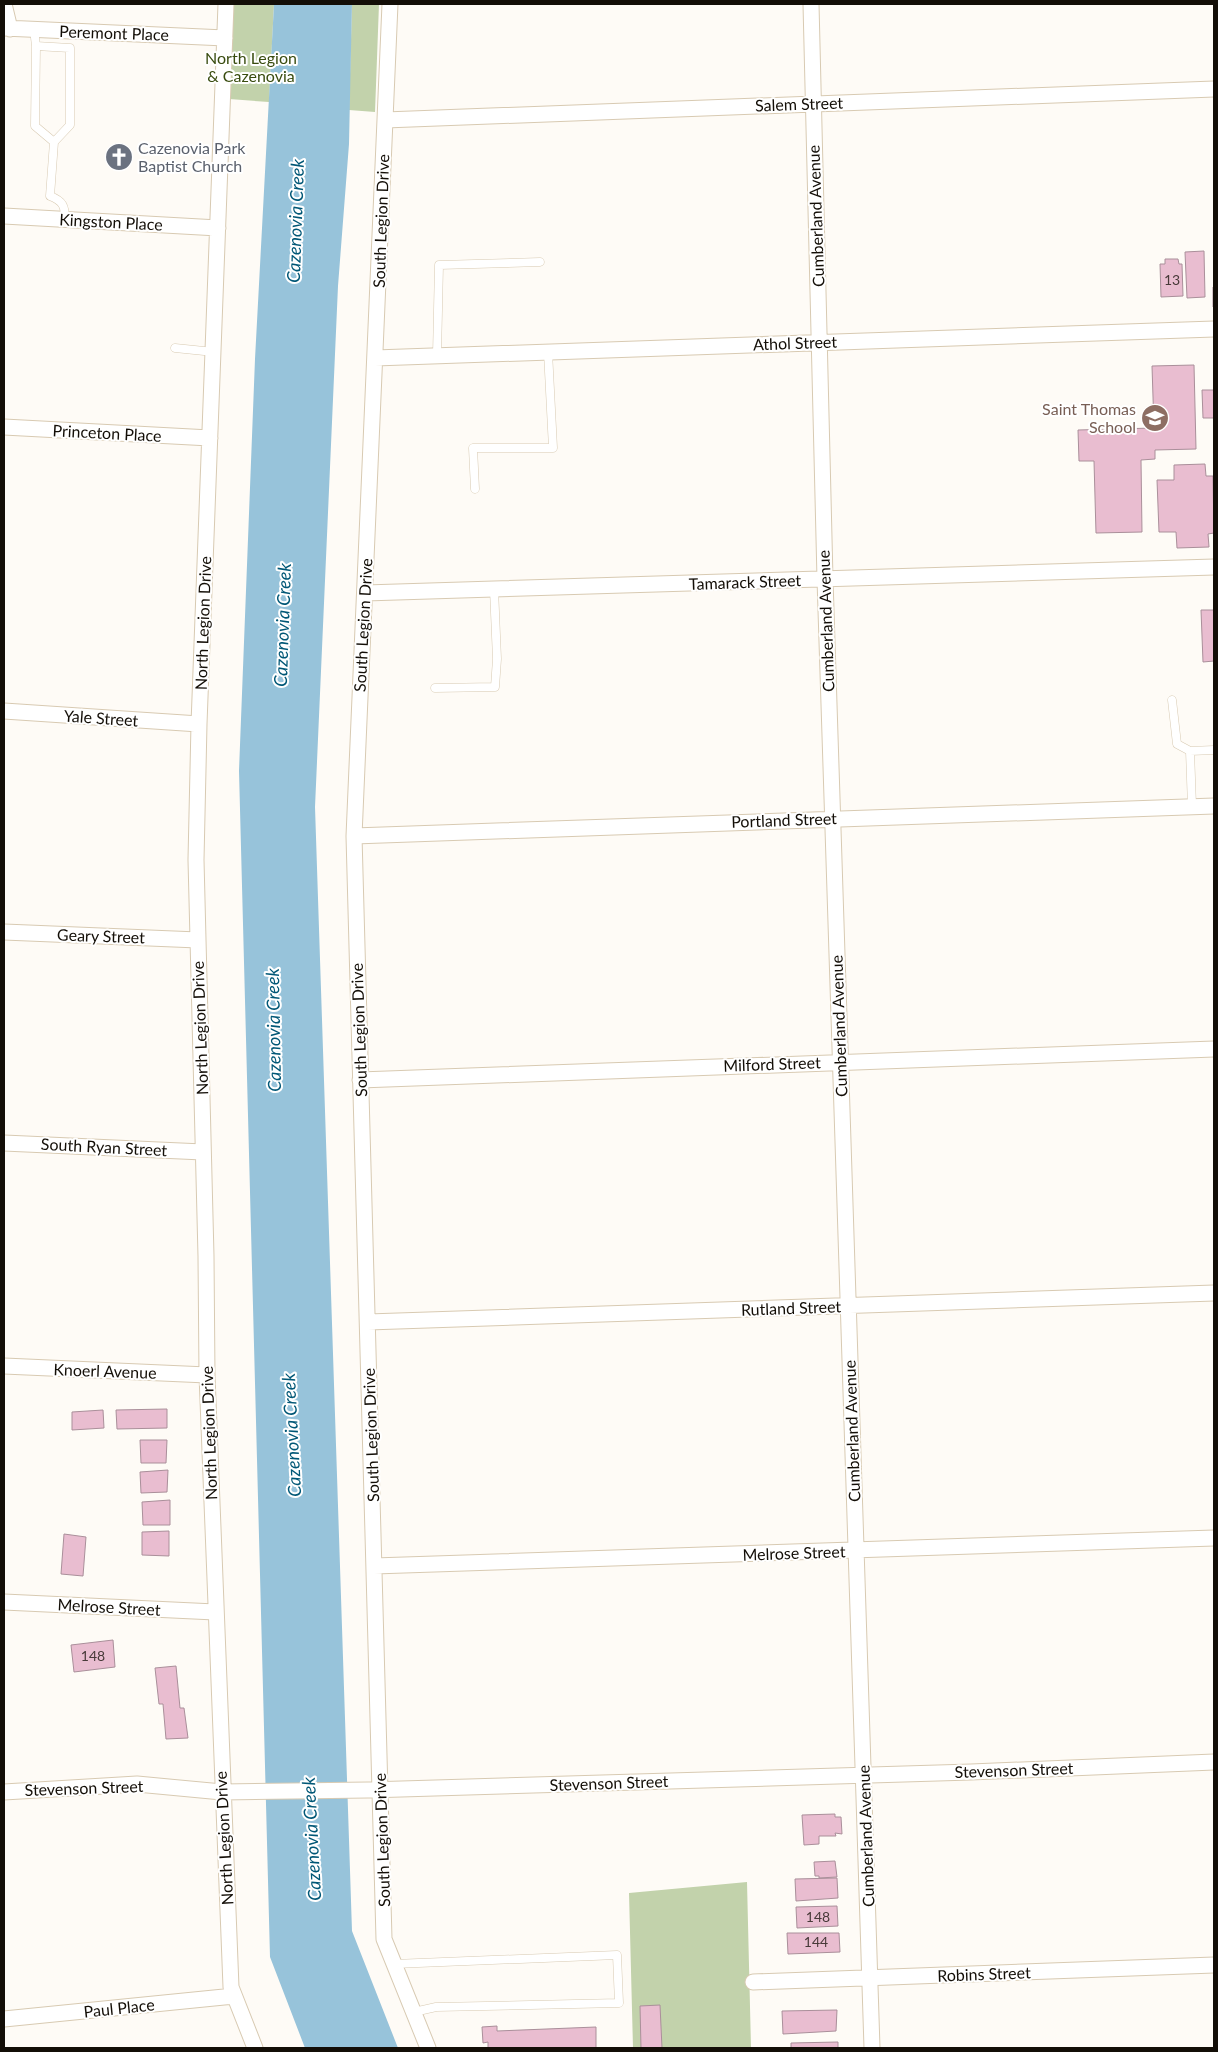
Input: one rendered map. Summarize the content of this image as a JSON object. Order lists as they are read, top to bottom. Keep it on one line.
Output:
{"streets":{"street":["Peremont Place","Salem Street","Cumberland Avenue","South Legion Drive","Kingston Place","Athol Street","Princeton Place","Tamarack Street","North Legion Drive","Yale Street","Portland Street","Geary Street","Milford Street","South Ryan Street","Rutland Street","Knoerl Avenue","Melrose Street","Stevenson Street","Robins Street","Paul Place"]},"crossings":[["Peremont Place","North Legion Drive"],["Salem Street","Cumberland Avenue"],["Salem Street","South Legion Drive"],["Cumberland Avenue","Athol Street"],["Cumberland Avenue","Tamarack Street"],["Cumberland Avenue","Portland Street"],["Cumberland Avenue","Milford Street"],["Cumberland Avenue","Rutland Street"],["Cumberland Avenue","Melrose Street"],["Cumberland Avenue","Stevenson Street"],["Cumberland Avenue","Robins Street"],["South Legion Drive","Athol Street"],["South Legion Drive","Tamarack Street"],["South Legion Drive","Portland Street"],["South Legion Drive","Milford Street"],["South Legion Drive","Rutland Street"],["South Legion Drive","Melrose Street"],["South Legion Drive","Stevenson Street"],["Kingston Place","North Legion Drive"],["Princeton Place","North Legion Drive"],["North Legion Drive","Yale Street"],["North Legion Drive","Geary Street"],["North Legion Drive","South Ryan Street"],["North Legion Drive","Knoerl Avenue"],["North Legion Drive","Melrose Street"],["North Legion Drive","Stevenson Street"],["North Legion Drive","Paul Place"]],"water":["Cazenovia Creek"],"parks":["North Legion & Cazenovia"],"places":{"church":["Cazenovia Park Baptist Church"],"school or university":["Saint Thomas School"]},"house_numbers":["13","148","148","144"]}
